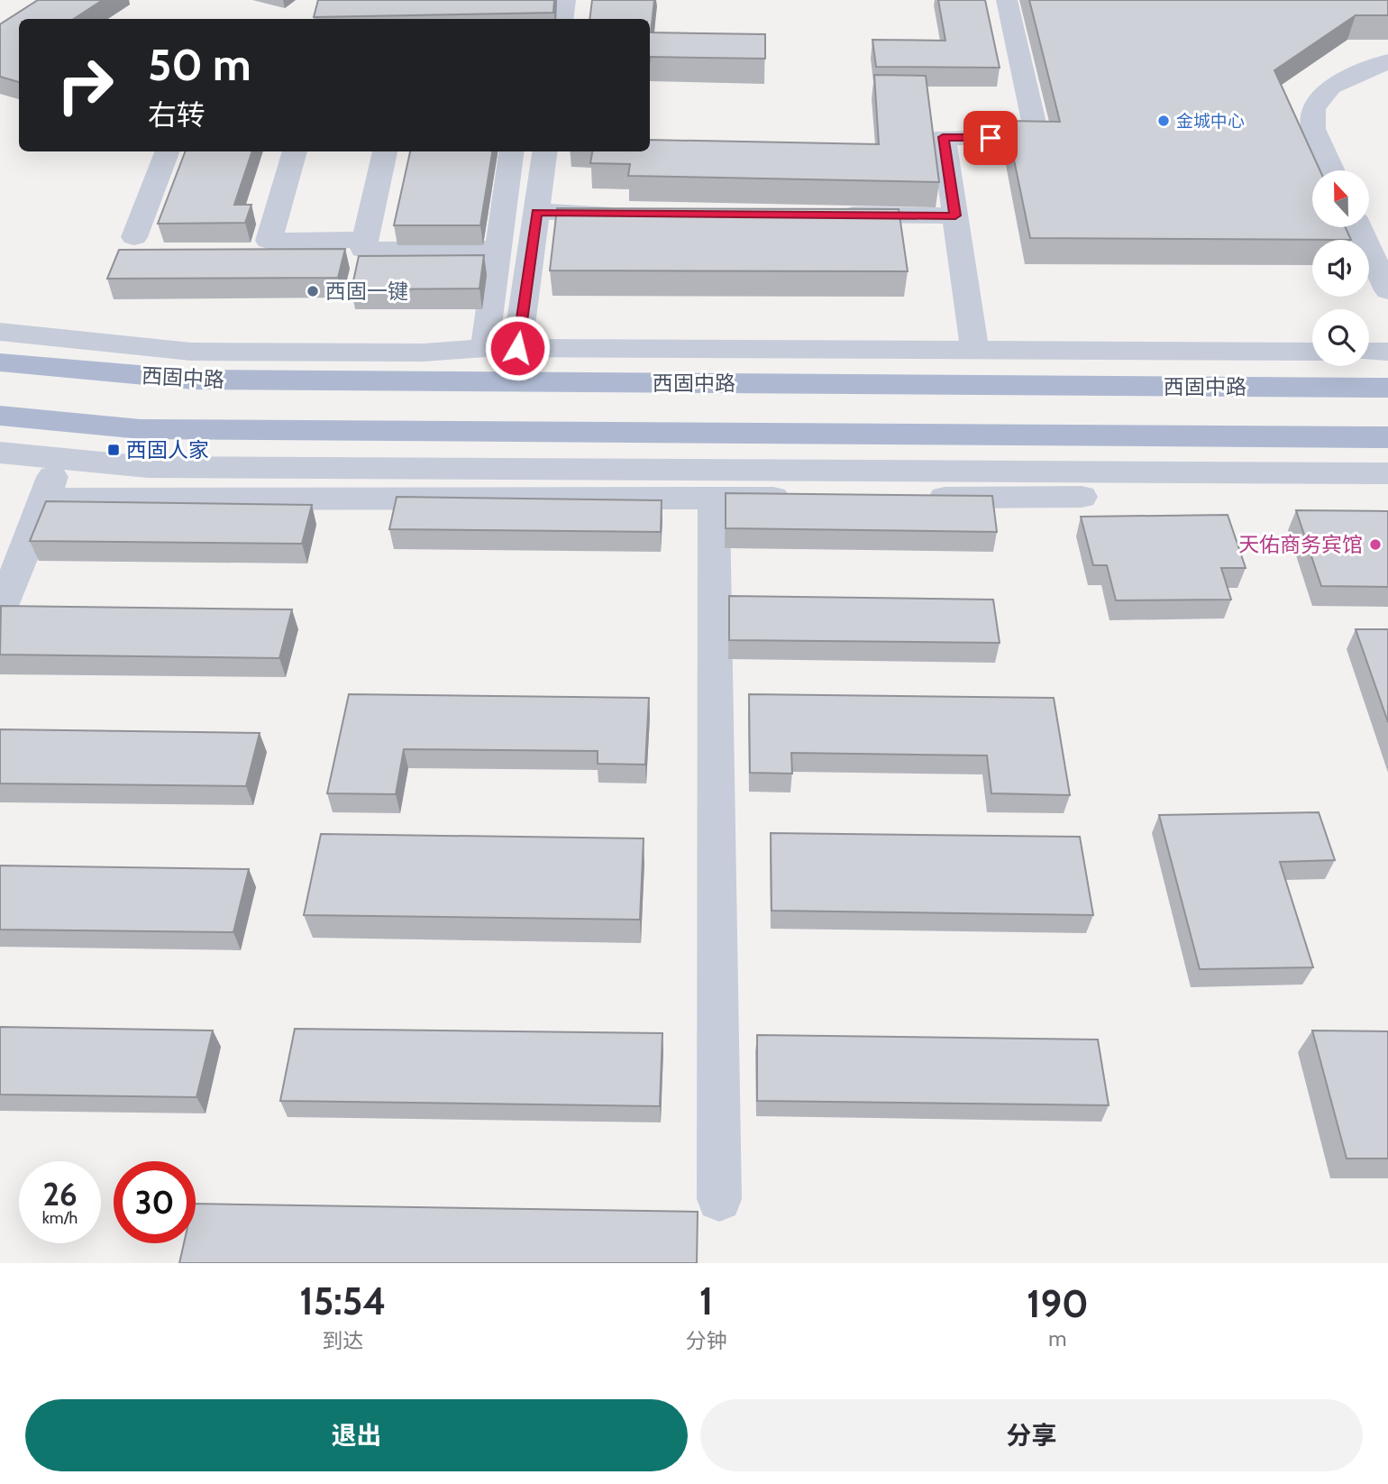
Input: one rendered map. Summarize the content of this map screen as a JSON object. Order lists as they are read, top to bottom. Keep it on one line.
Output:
{"streets":{"main road":["西固中路"]},"places":{"other":["金城中心","西固一键","天佑商务宾馆"],"transit":["西固人家"]},"north":"top","page":{"turn":["50 m","右转"],"speed":"26 km/h","limit":"30","eta":["15:54","到达","1","分钟","190","m"],"buttons":["退出","分享"]}}
